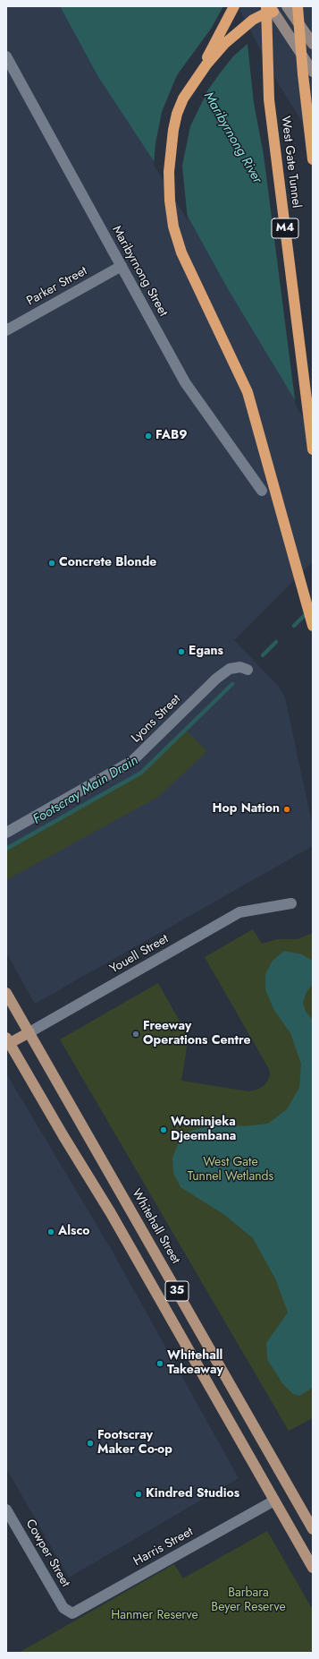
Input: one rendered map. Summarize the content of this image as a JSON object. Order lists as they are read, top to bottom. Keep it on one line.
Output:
{"streets":{"highway":["West Gate Tunnel","M4"],"main road":["Youell Street","Whitehall Street","35"],"street":["Maribyrnong Street","Parker Street","Lyons Street","Harris Street","Cowper Street"]},"crossings":[["Maribyrnong Street","Parker Street"],["Youell Street","Whitehall Street"],["Youell Street","35"],["35","Harris Street"],["Harris Street","Cowper Street"]],"water":["Maribyrnong River","Footscray Main Drain"],"parks":["West Gate Tunnel Wetlands","Barbara Beyer Reserve","Hanmer Reserve"],"places":["FAB9","Concrete Blonde","Egans","Hop Nation","Freeway Operations Centre","Wominjeka Djeembana","Alsco","Whitehall Takeaway","Footscray Maker Co-op","Kindred Studios"]}
